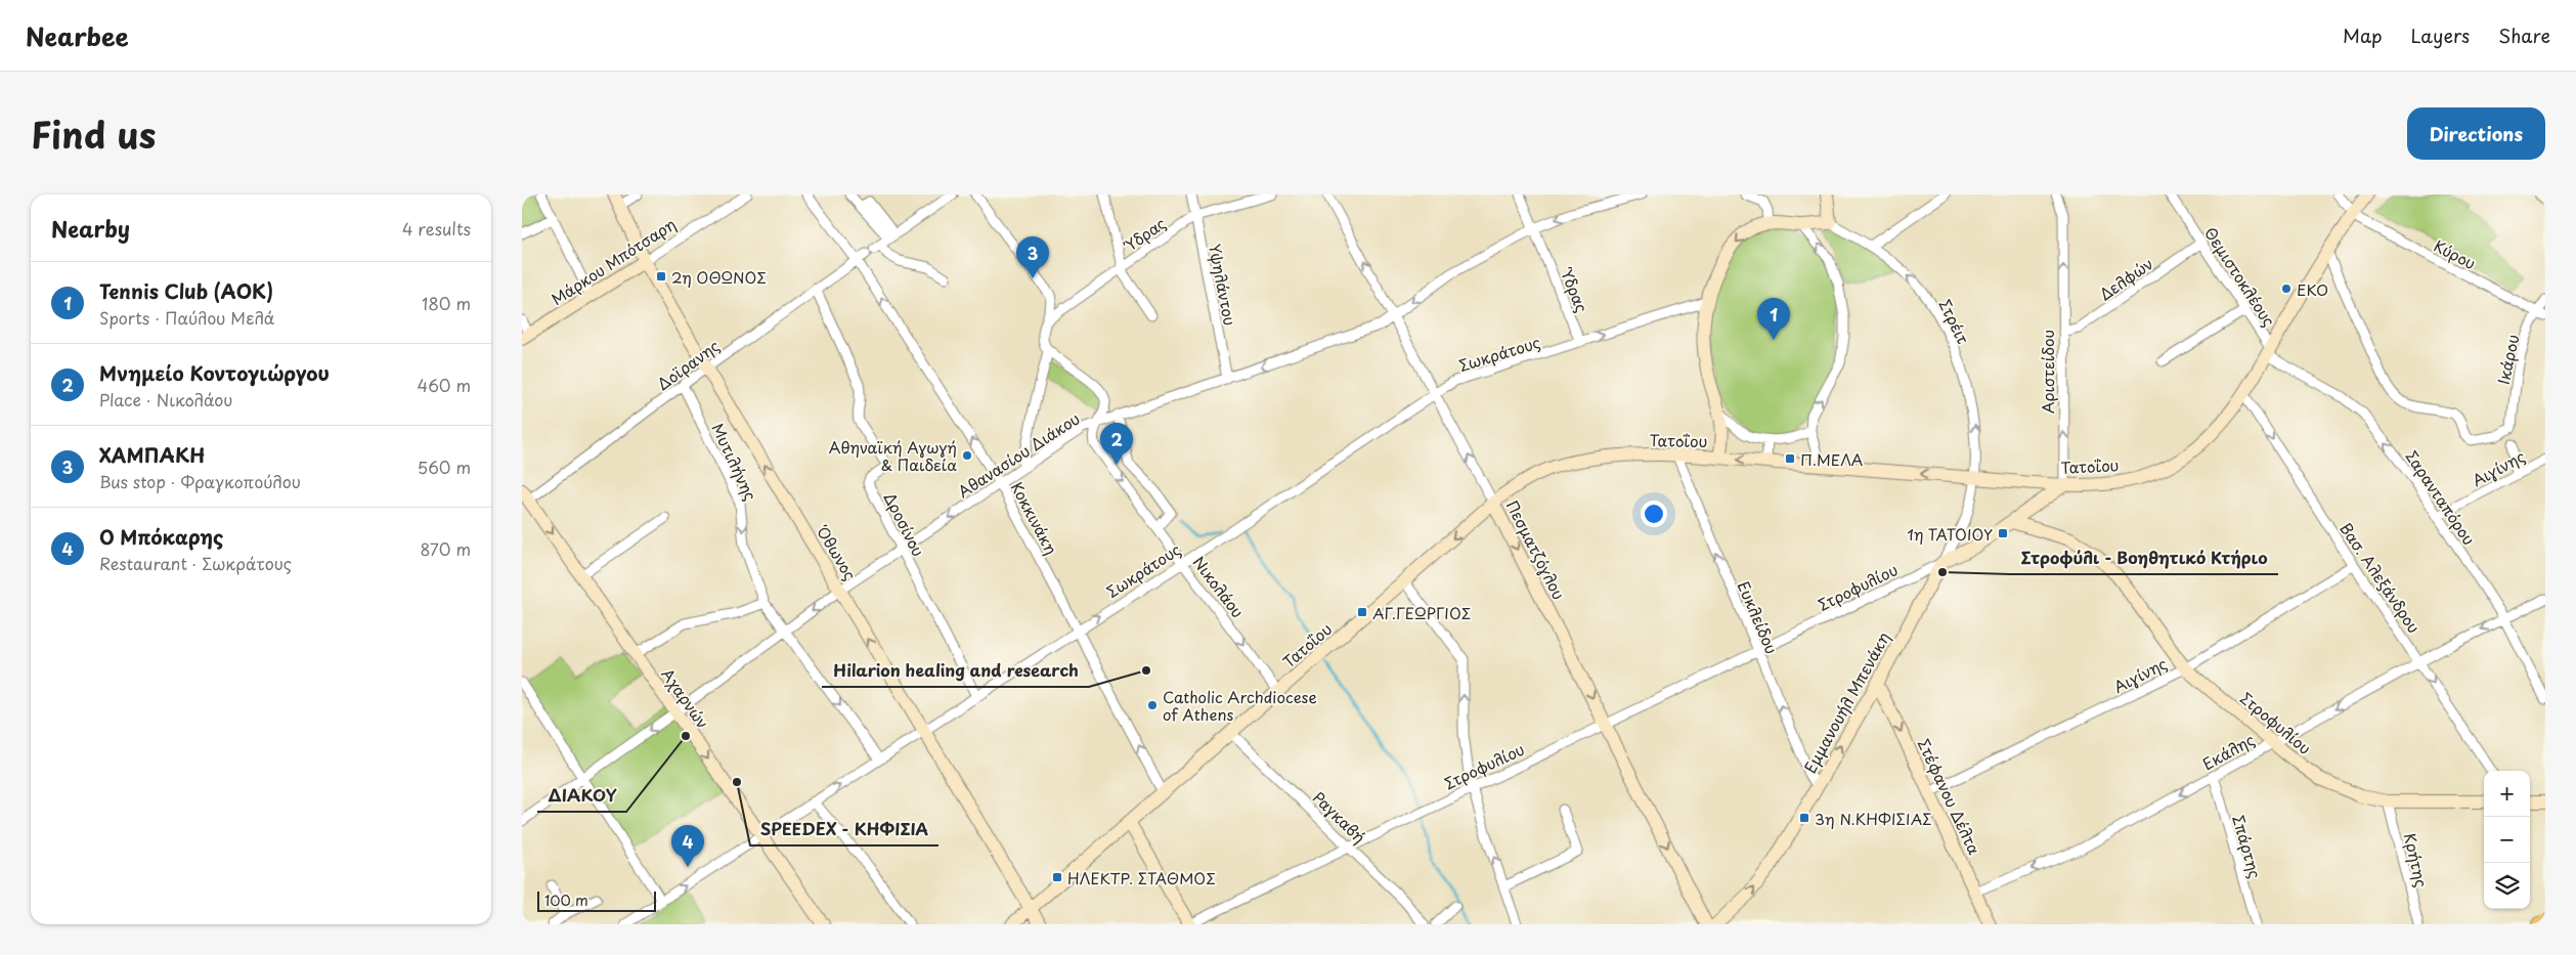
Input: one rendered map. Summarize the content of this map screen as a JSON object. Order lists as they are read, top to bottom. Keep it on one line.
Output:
{"streets":{"street":["Ύδρας","Κύρου","Μάρκου Μπότσαρη","Θεμιστοκλέους","Δελφών","Υψηλάντου","Στρέιτ","Σωκράτους","Ικάρου","Δοϊρανης","Αριστείδου","Τατοΐου","Αθανασίου Διάκου","Μυτιλήνης","Αιγίνης","Σαρανταπόρου","Κοκκινάκη","Δροσίνου","Πεσματζόγλου","Όθωνος","Βασ. Αλεξάνδρου","Νικολάου","Στροφυλίου","Ευκλείδου","Αχαρνών","Εμμανουήλ Μπενάκη","Εκάλης","Στέφανου Δέλτα","Ραγκαβή","Σπάρτης","Κρήτης"]},"crossings":[["Ύδρας","Υψηλάντου"],["Ύδρας","Σωκράτους"],["Ύδρας","Αθανασίου Διάκου"],["Κύρου","Ικάρου"],["Κύρου","Τατοΐου"],["Μάρκου Μπότσαρη","Όθωνος"],["Θεμιστοκλέους","Δελφών"],["Θεμιστοκλέους","Τατοΐου"],["Θεμιστοκλέους","Σαρανταπόρου"],["Δελφών","Αριστείδου"],["Υψηλάντου","Αθανασίου Διάκου"],["Στρέιτ","Τατοΐου"],["Στρέιτ","Εμμανουήλ Μπενάκη"],["Σωκράτους","Μυτιλήνης"],["Σωκράτους","Κοκκινάκη"],["Σωκράτους","Δροσίνου"],["Σωκράτους","Πεσματζόγλου"],["Σωκράτους","Όθωνος"],["Σωκράτους","Νικολάου"],["Σωκράτους","Αχαρνών"],["Ικάρου","Τατοΐου"],["Δοϊρανης","Μυτιλήνης"],["Δοϊρανης","Κοκκινάκη"],["Δοϊρανης","Δροσίνου"],["Δοϊρανης","Όθωνος"],["Δοϊρανης","Αχαρνών"],["Αριστείδου","Τατοΐου"],["Τατοΐου","Σαρανταπόρου"],["Τατοΐου","Κοκκινάκη"],["Τατοΐου","Πεσματζόγλου"],["Τατοΐου","Όθωνος"],["Τατοΐου","Βασ. Αλεξάνδρου"],["Τατοΐου","Νικολάου"],["Τατοΐου","Ευκλείδου"],["Τατοΐου","Εμμανουήλ Μπενάκη"],["Τατοΐου","Ραγκαβή"],["Αθανασίου Διάκου","Μυτιλήνης"],["Αθανασίου Διάκου","Κοκκινάκη"],["Αθανασίου Διάκου","Δροσίνου"],["Αθανασίου Διάκου","Πεσματζόγλου"],["Αθανασίου Διάκου","Όθωνος"],["Αθανασίου Διάκου","Νικολάου"],["Αθανασίου Διάκου","Αχαρνών"],["Αιγίνης","Σαρανταπόρου"],["Αιγίνης","Βασ. Αλεξάνδρου"],["Αιγίνης","Στροφυλίου"],["Αιγίνης","Στέφανου Δέλτα"],["Σαρανταπόρου","Εκάλης"],["Πεσματζόγλου","Στροφυλίου"],["Βασ. Αλεξάνδρου","Εκάλης"],["Στροφυλίου","Ευκλείδου"],["Στροφυλίου","Εμμανουήλ Μπενάκη"],["Στροφυλίου","Εκάλης"],["Στροφυλίου","Ραγκαβή"],["Στροφυλίου","Κρήτης"],["Ευκλείδου","Εμμανουήλ Μπενάκη"],["Εμμανουήλ Μπενάκη","Στέφανου Δέλτα"],["Εκάλης","Στέφανου Δέλτα"],["Εκάλης","Σπάρτης"]],"one_way":["Στρέιτ","Σωκράτους","Αριστείδου","Αθανασίου Διάκου","Μυτιλήνης","Σαρανταπόρου","Κοκκινάκη","Όθωνος","Βασ. Αλεξάνδρου","Νικολάου","Ευκλείδου","Αχαρνών","Εμμανουήλ Μπενάκη","Εκάλης","Στέφανου Δέλτα"],"places":{"transit":["2η ΟΘΩΝΟΣ","Π.ΜΕΛΑ","1η ΤΑΤΟΙΟΥ","ΑΓ.ΓΕΩΡΓΙΟΣ","3η Ν.ΚΗΦΙΣΙΑΣ","ΗΛΕΚΤΡ. ΣΤΑΘΜΟΣ"],"other":["EKO","Αθηναϊκή Αγωγή & Παιδεία","Στροφύλι - Βοηθητικό Κτήριο","Hilarion healing and research","Catholic Archdiocese of Athens","ΔΙΑΚΟΥ","SPEEDEX - ΚΗΦΙΣΙΑ"]},"scale_bar":"100 m","page":{"header":"Nearbee","nav":["Map","Layers","Share"],"title":"Find us","buttons":"Directions","heading":["Nearby","4 results"],"pins":["3","1","2","4"],"list":[{"mark":"1","name":"Tennis Club (AOK)","note":"Sports · Παύλου Μελά","value":"180 m"},{"mark":"2","name":"Μνημείο Κοντογιώργου","note":"Place · Νικολάου","value":"460 m"},{"mark":"3","name":"ΧΑΜΠΑΚΗ","note":"Bus stop · Φραγκοπούλου","value":"560 m"},{"mark":"4","name":"Ο Μπόκαρης","note":"Restaurant · Σωκράτους","value":"870 m"}],"map_buttons":["+","−"],"scale":"100 m"}}
